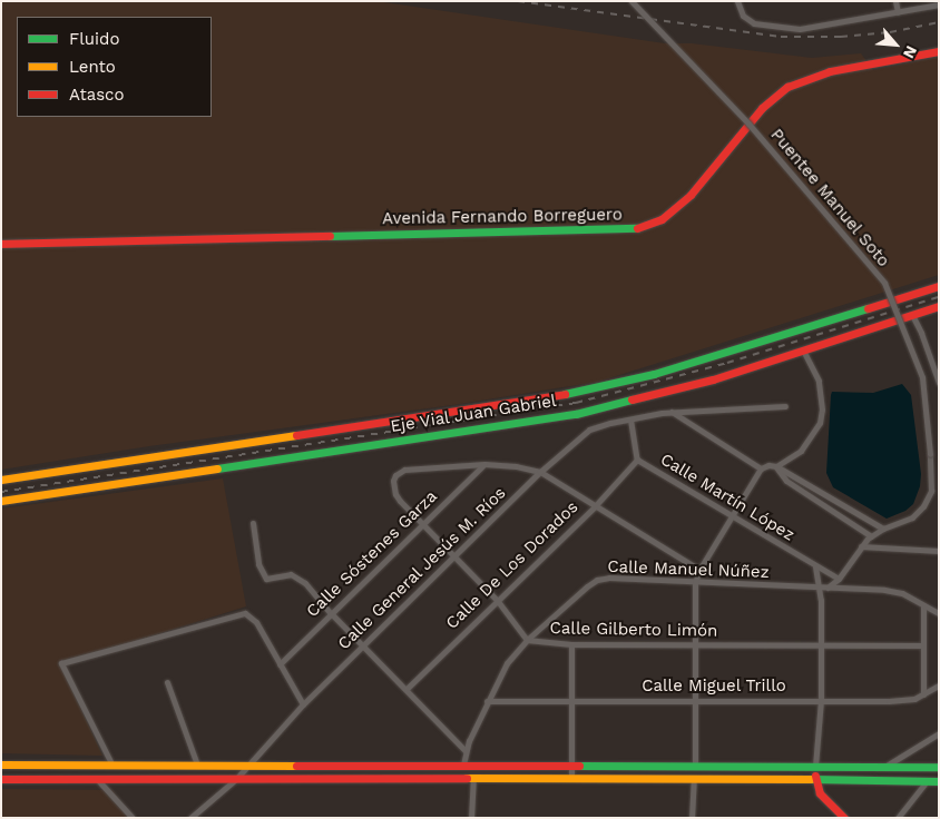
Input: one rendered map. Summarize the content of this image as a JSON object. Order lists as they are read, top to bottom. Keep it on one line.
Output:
{"streets":{"main road":["Avenida Fernando Borreguero","Eje Vial Juan Gabriel"],"street":["Puentee Manuel Soto","Calle Martín López","Calle Sóstenes Garza","Calle De Los Dorados","Calle General Jesús M. Ríos","Calle Manuel Núñez","Calle Gilberto Limón","Calle Miguel Trillo"]},"crossings":[["Puentee Manuel Soto","Calle Martín López"],["Calle Martín López","Calle De Los Dorados"],["Calle Martín López","Calle General Jesús M. Ríos"],["Calle Sóstenes Garza","Calle Gilberto Limón"],["Calle De Los Dorados","Calle Gilberto Limón"],["Calle General Jesús M. Ríos","Calle Gilberto Limón"],["Calle Manuel Núñez","Calle Gilberto Limón"],["Calle Manuel Núñez","Calle Miguel Trillo"]],"legend":["Fluido","Lento","Atasco"],"north":"bottom right"}
